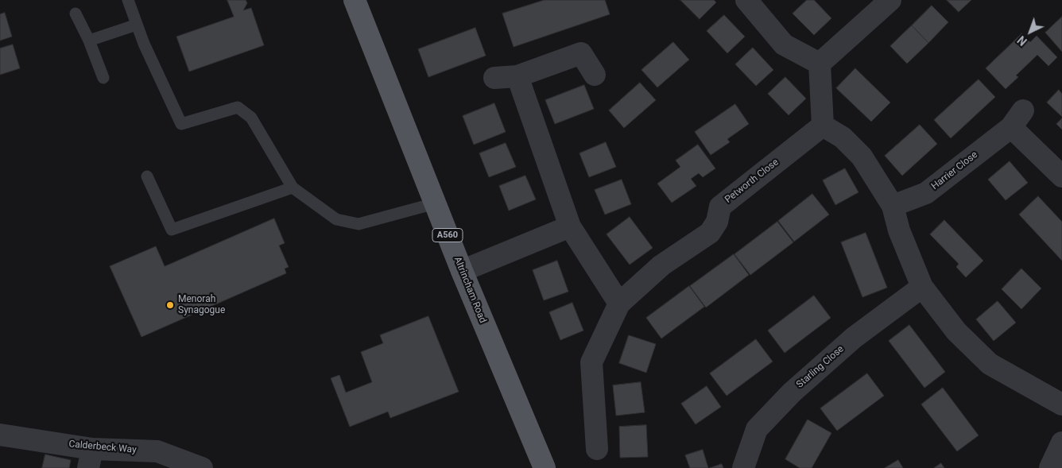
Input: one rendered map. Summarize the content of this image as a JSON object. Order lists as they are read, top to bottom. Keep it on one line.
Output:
{"streets":{"main road":["A560","Altrincham Road"],"street":["Harrier Close","Petworth Close","Starling Close","Calderbeck Way"]},"places":["Menorah Synagogue"],"north":"bottom left"}
